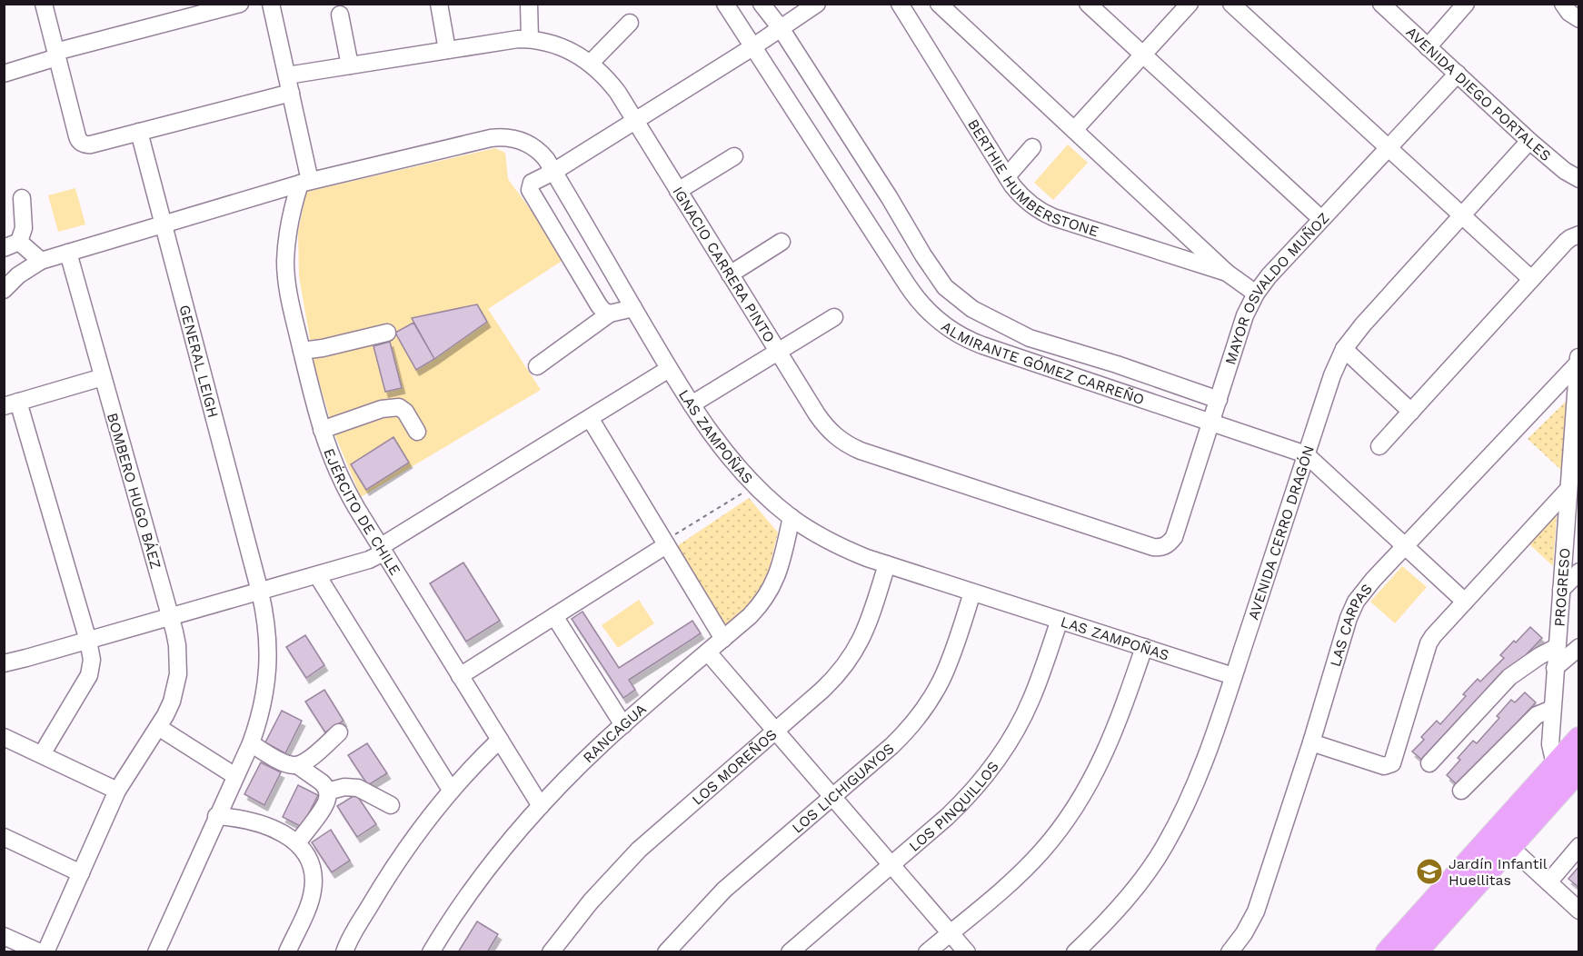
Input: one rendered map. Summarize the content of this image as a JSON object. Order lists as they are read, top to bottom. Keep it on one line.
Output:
{"streets":{"street":["AVENIDA DIEGO PORTALES","BERTHIE HUMBERSTONE","IGNACIO CARRERA PINTO","MAYOR OSVALDO MUÑOZ","ALMIRANTE GÓMEZ CARREÑO","GENERAL LEIGH","LAS ZAMPOÑAS","BOMBERO HUGO BÁEZ","EJÉRCITO DE CHILE","AVENIDA CERRO DRAGÓN","PROGRESO","LAS CARPAS","RANCAGUA","LOS MOREÑOS","LOS LICHIGUAYOS","LOS PINQUILLOS"]},"crossings":[["AVENIDA DIEGO PORTALES","MAYOR OSVALDO MUÑOZ"],["AVENIDA DIEGO PORTALES","AVENIDA CERRO DRAGÓN"],["BERTHIE HUMBERSTONE","MAYOR OSVALDO MUÑOZ"],["IGNACIO CARRERA PINTO","MAYOR OSVALDO MUÑOZ"],["IGNACIO CARRERA PINTO","EJÉRCITO DE CHILE"],["MAYOR OSVALDO MUÑOZ","ALMIRANTE GÓMEZ CARREÑO"],["ALMIRANTE GÓMEZ CARREÑO","AVENIDA CERRO DRAGÓN"],["ALMIRANTE GÓMEZ CARREÑO","LAS CARPAS"],["GENERAL LEIGH","LAS ZAMPOÑAS"],["LAS ZAMPOÑAS","BOMBERO HUGO BÁEZ"],["LAS ZAMPOÑAS","EJÉRCITO DE CHILE"],["LAS ZAMPOÑAS","AVENIDA CERRO DRAGÓN"],["LAS ZAMPOÑAS","RANCAGUA"],["LAS ZAMPOÑAS","LOS MOREÑOS"],["LAS ZAMPOÑAS","LOS LICHIGUAYOS"],["LAS ZAMPOÑAS","LOS PINQUILLOS"],["EJÉRCITO DE CHILE","RANCAGUA"],["PROGRESO","LAS CARPAS"]],"places":{"school or university":["Jardín Infantil Huellitas"]}}
